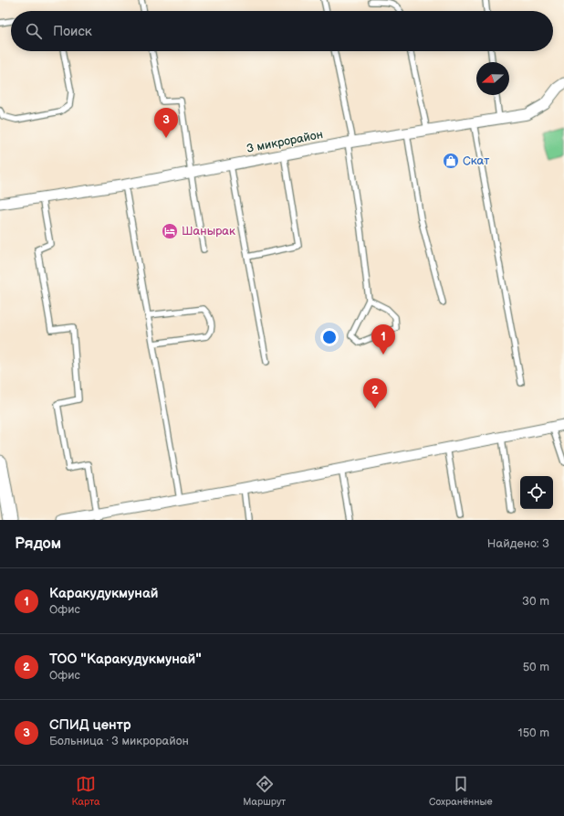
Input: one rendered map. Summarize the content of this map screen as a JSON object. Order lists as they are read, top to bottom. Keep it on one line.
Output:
{"streets":{"street":["3 микрорайон"]},"places":{"shop":["Скат"],"hotel":["Шанырак"]},"north":"left","page":{"search":"Поиск","pins":["3","1","2"],"heading":["Рядом","Найдено: 3"],"list":[{"mark":"1","name":"Каракудукмунай","note":"Офис","value":"30 m"},{"mark":"2","name":"ТОО \"Каракудукмунай\"","note":"Офис","value":"50 m"},{"mark":"3","name":"СПИД центр","note":"Больница · 3 микрорайон","value":"150 m"}],"nav":["Карта","Маршрут","Сохранённые"]}}
